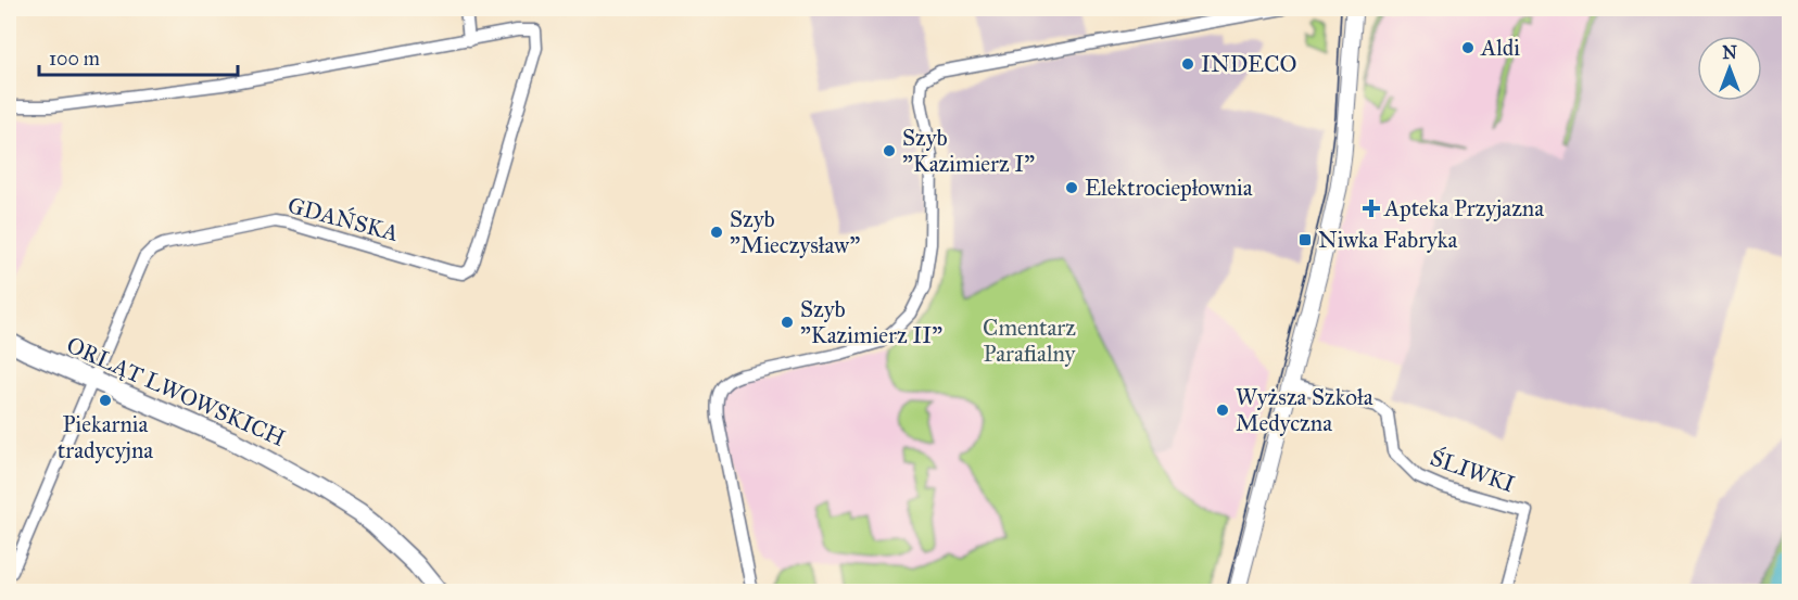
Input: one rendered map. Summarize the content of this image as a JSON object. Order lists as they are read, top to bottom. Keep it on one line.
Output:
{"streets":{"main road":["ORLĄT LWOWSKICH"],"street":["GDAŃSKA","ŚLIWKI"]},"crossings":[["GDAŃSKA","ORLĄT LWOWSKICH"]],"parks":["Cmentarz Parafialny"],"places":{"other":["Aldi","INDECO","Szyb \"Kazimierz I\"","Elektrociepłownia","Szyb \"Mieczysław\"","Szyb \"Kazimierz II\"","Piekarnia tradycyjna","Wyższa Szkoła Medyczna"],"health":["Apteka Przyjazna"],"transit":["Niwka Fabryka"]},"scale_bar":"100 m","north":"top"}
